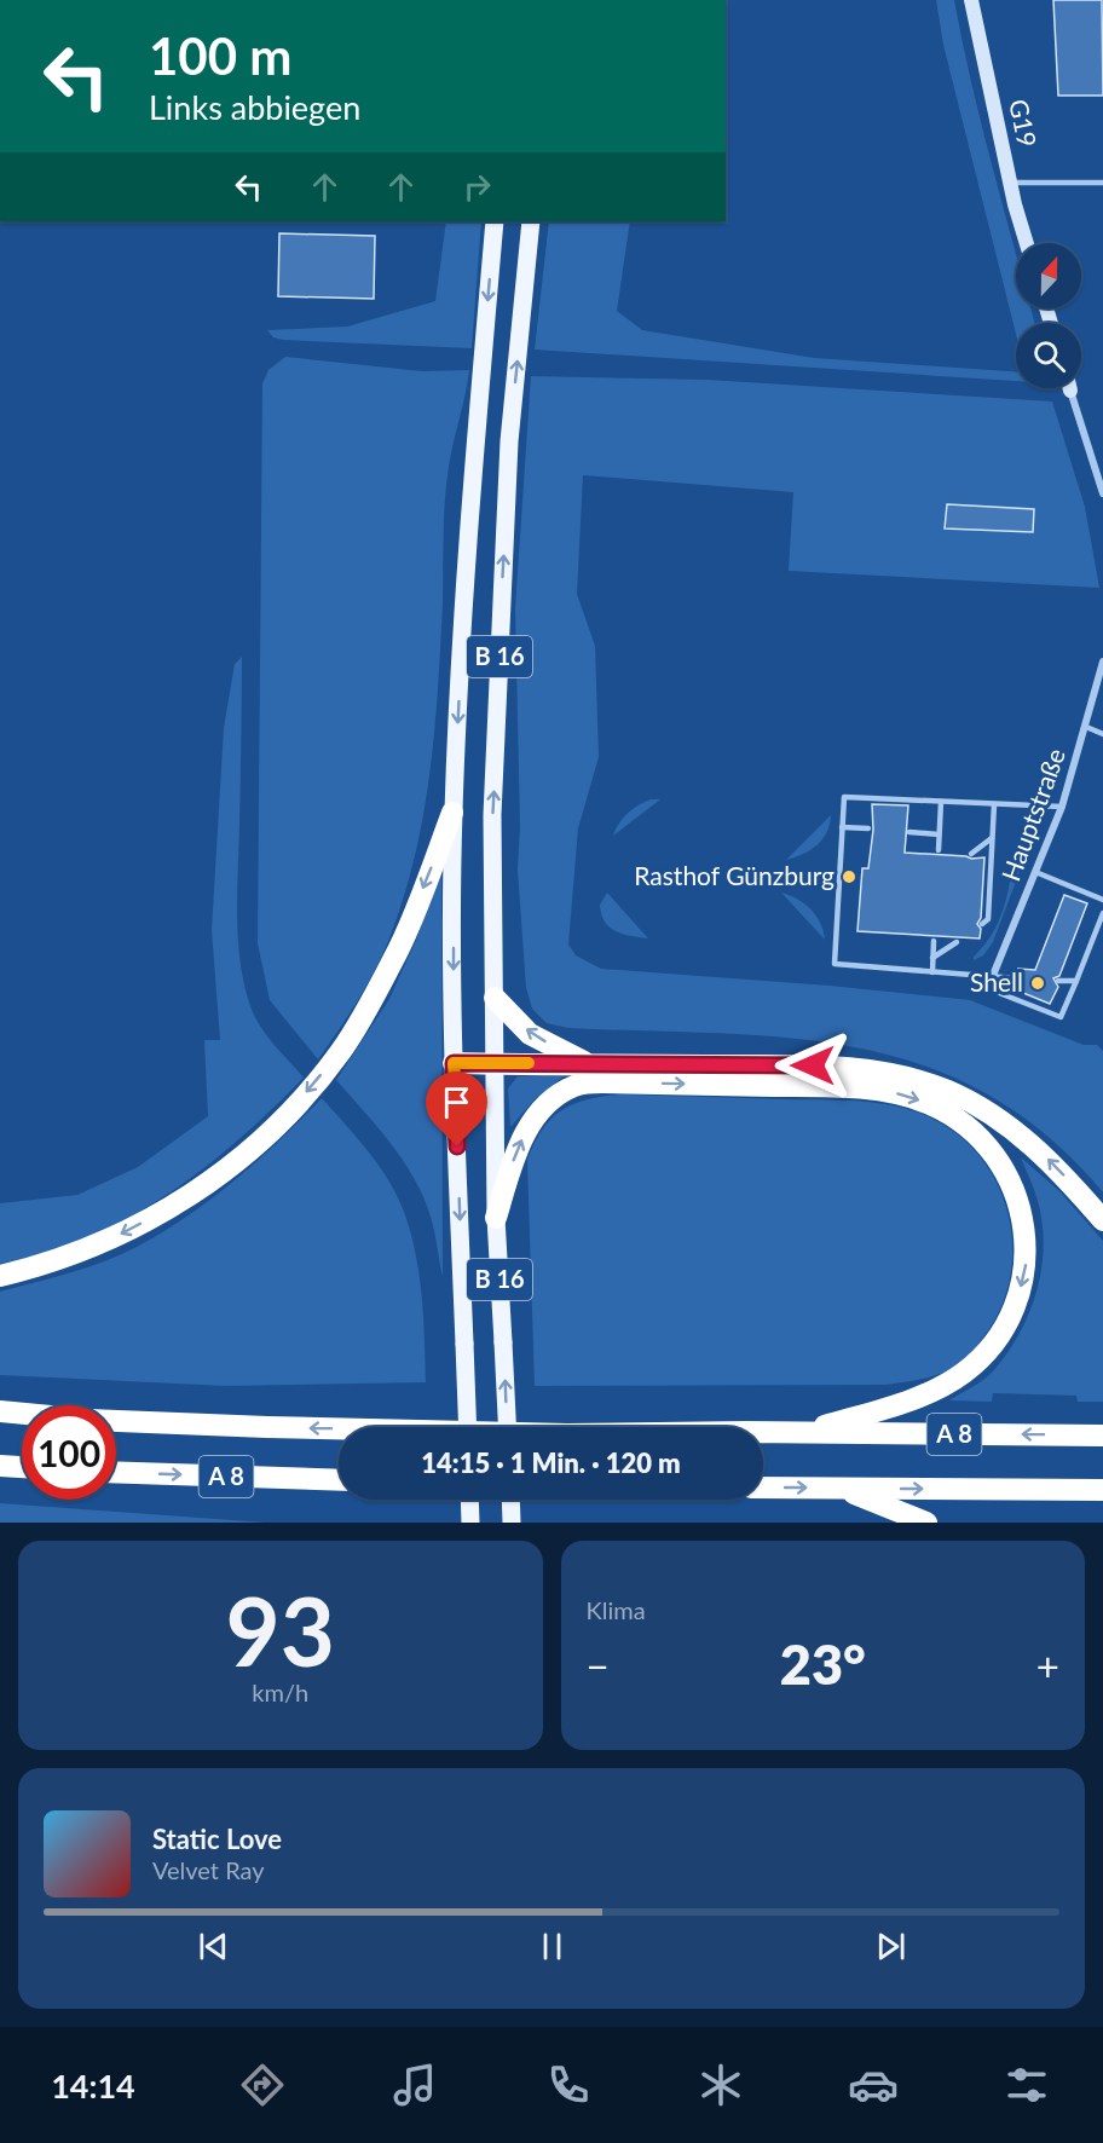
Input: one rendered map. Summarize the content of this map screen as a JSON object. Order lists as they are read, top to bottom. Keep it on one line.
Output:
{"streets":{"highway":["A 8"],"main road":["B 16"],"street":["G19","Hauptstraße"]},"places":["Rasthof Günzburg","Shell"],"north":"top","page":{"turn":["100 m","Links abbiegen"],"limit":"100","trip":"14:15 · 1 Min. · 120 m","tile":[["93","km/h"],"Klima"],"heat":["−","23°","+"],"song":["Static Love","Velvet Ray"],"tabs":"14:14"}}
